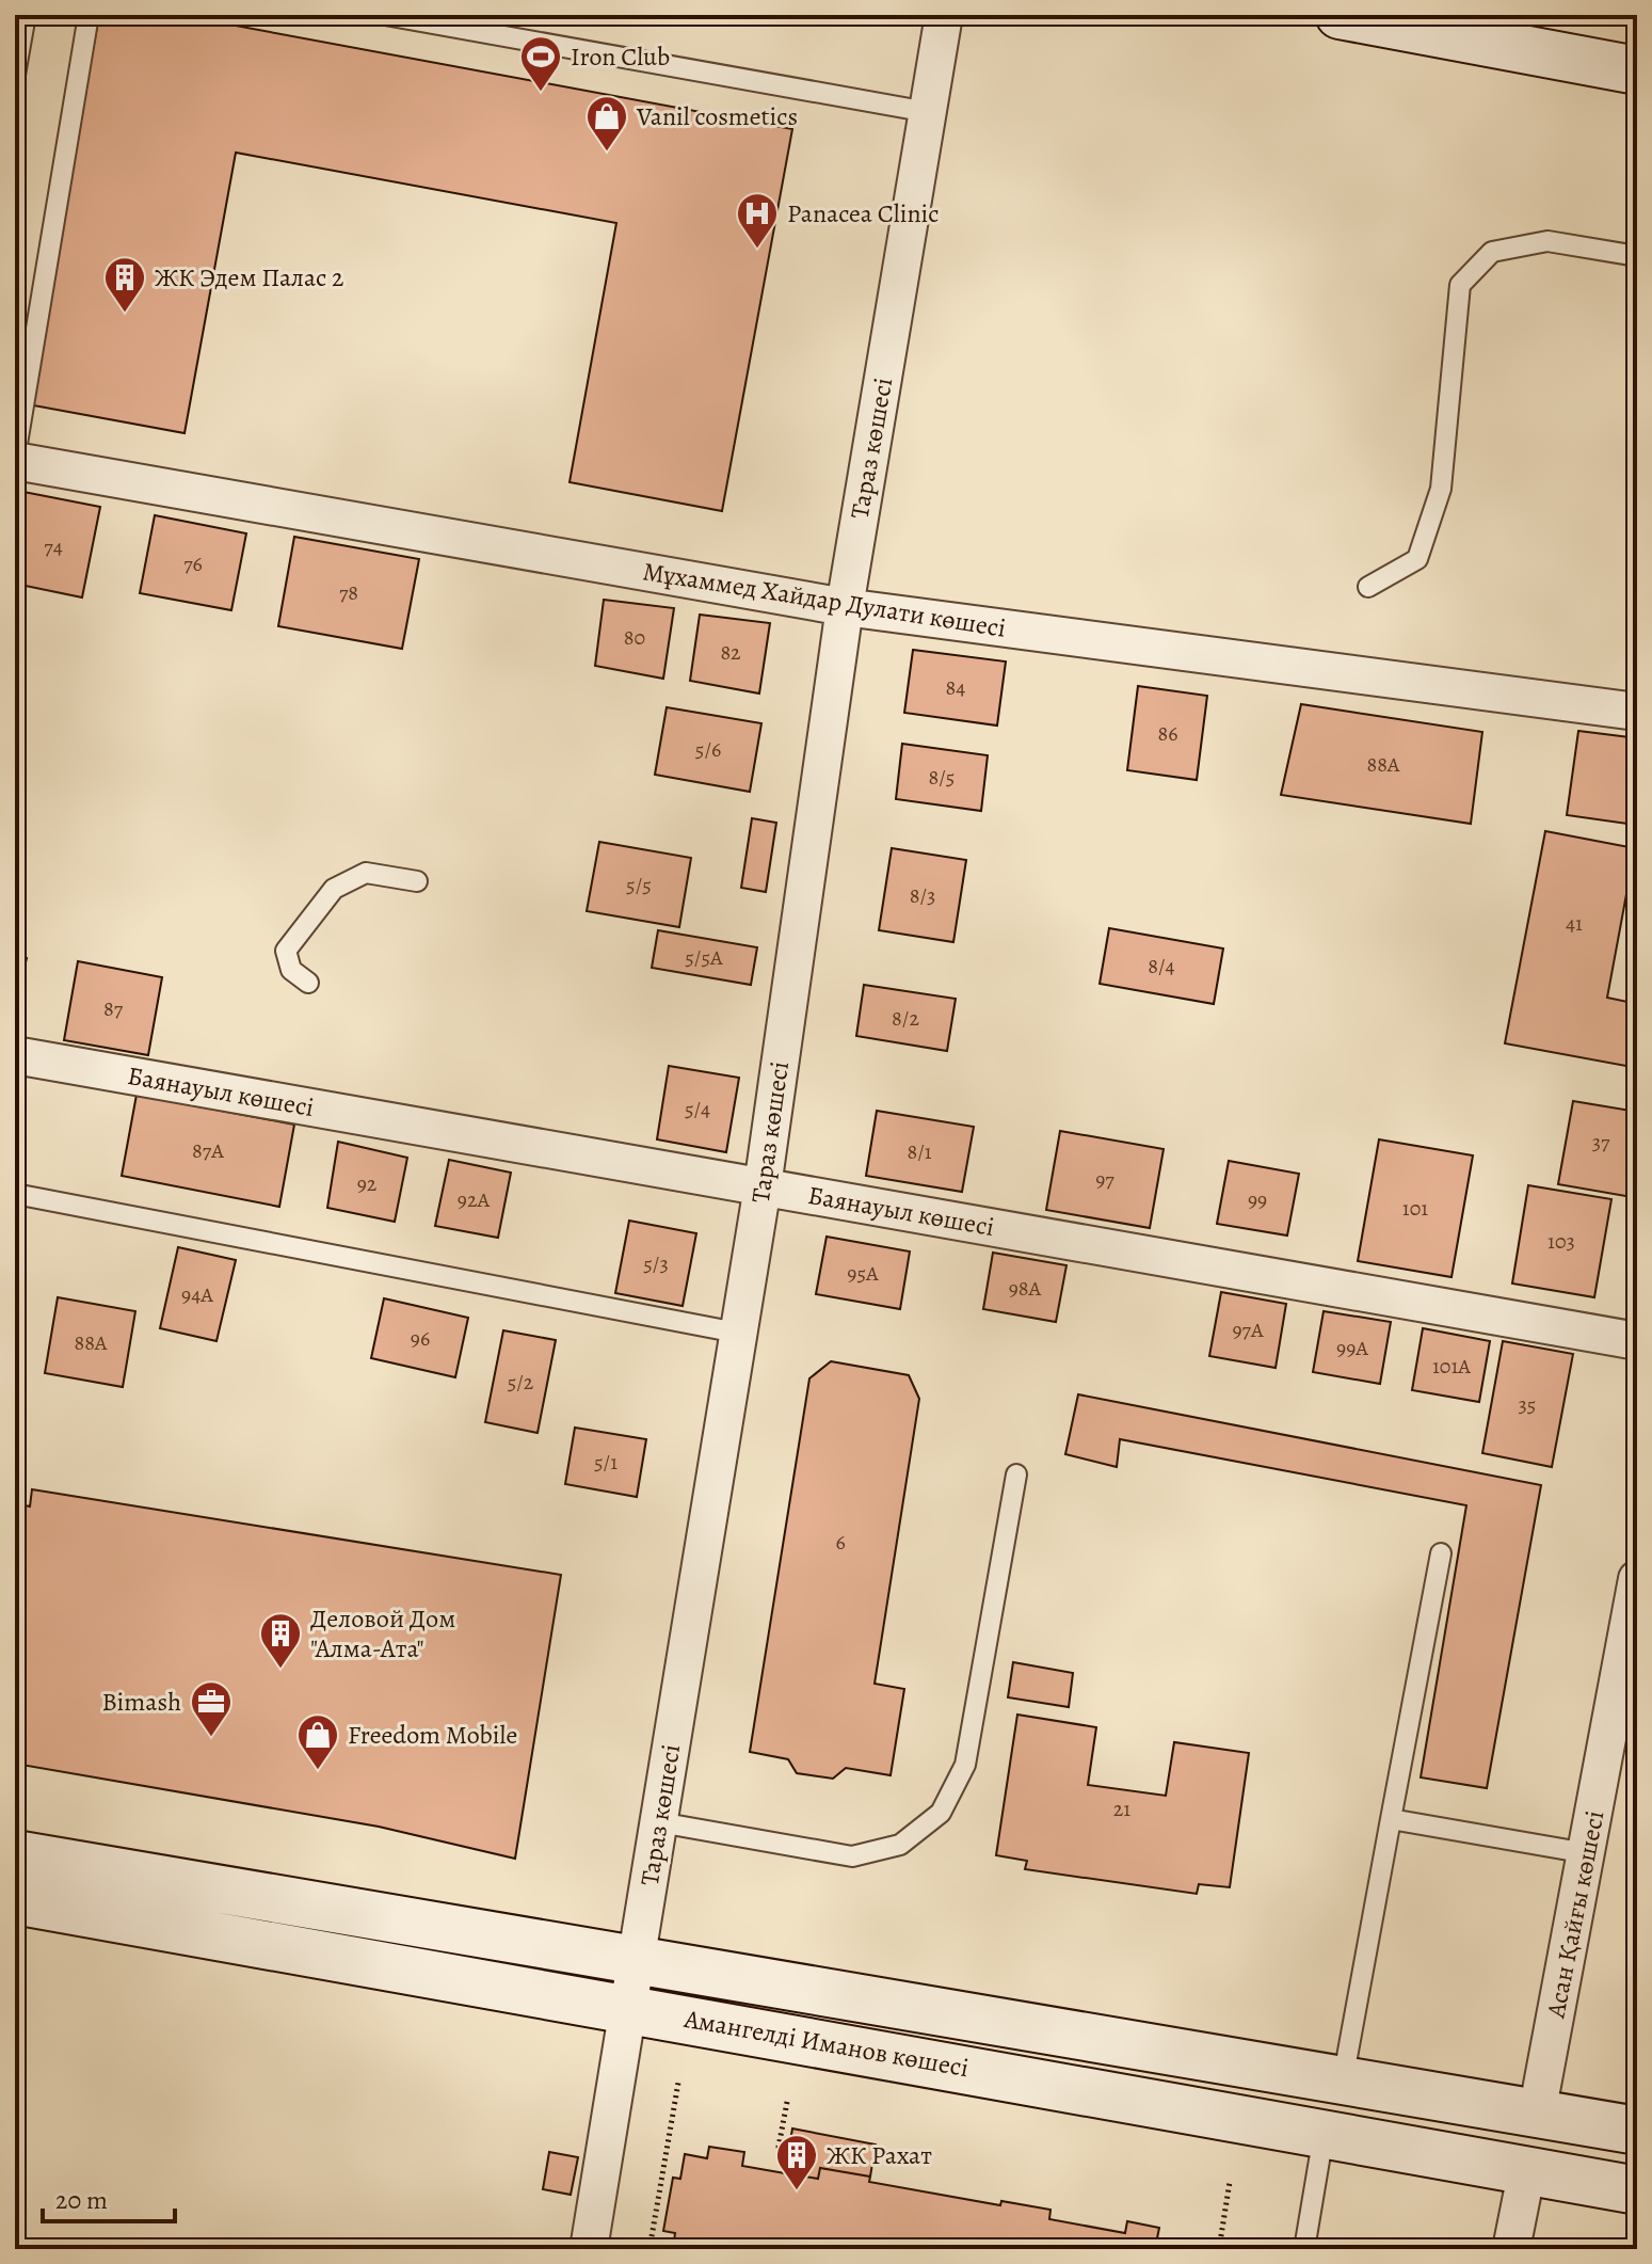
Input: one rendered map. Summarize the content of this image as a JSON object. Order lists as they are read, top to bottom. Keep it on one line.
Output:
{"streets":{"main road":["Асан Қайғы көшесі","Амангелді Иманов көшесі"],"street":["Тараз көшесі","Мұхаммед Хайдар Дулати көшесі","Баянауыл көшесі"]},"crossings":[["Тараз көшесі","Мұхаммед Хайдар Дулати көшесі"],["Тараз көшесі","Баянауыл көшесі"],["Тараз көшесі","Амангелді Иманов көшесі"],["Асан Қайғы көшесі","Амангелді Иманов көшесі"]],"places":{"sports":["Iron Club"],"shop":["Vanil cosmetics","Freedom Mobile"],"hospital":["Panacea Clinic"],"building":["ЖК Эдем Палас 2","Деловой Дом \"Алма-Ата\"","ЖК Рахат"],"office":["Bimash"]},"house_numbers":["74","76","78","80","82","84","86","5/6","88А","8/5","5/5","8/3","41","5/5А","8/4","87","8/2","5/4","37","87А","8/1","97","92","92А","99","101","103","5/3","95А","98А","94А","97А","96","88А","99А","101А","5/2","35","5/1","6","21"],"scale_bar":"20 m"}
